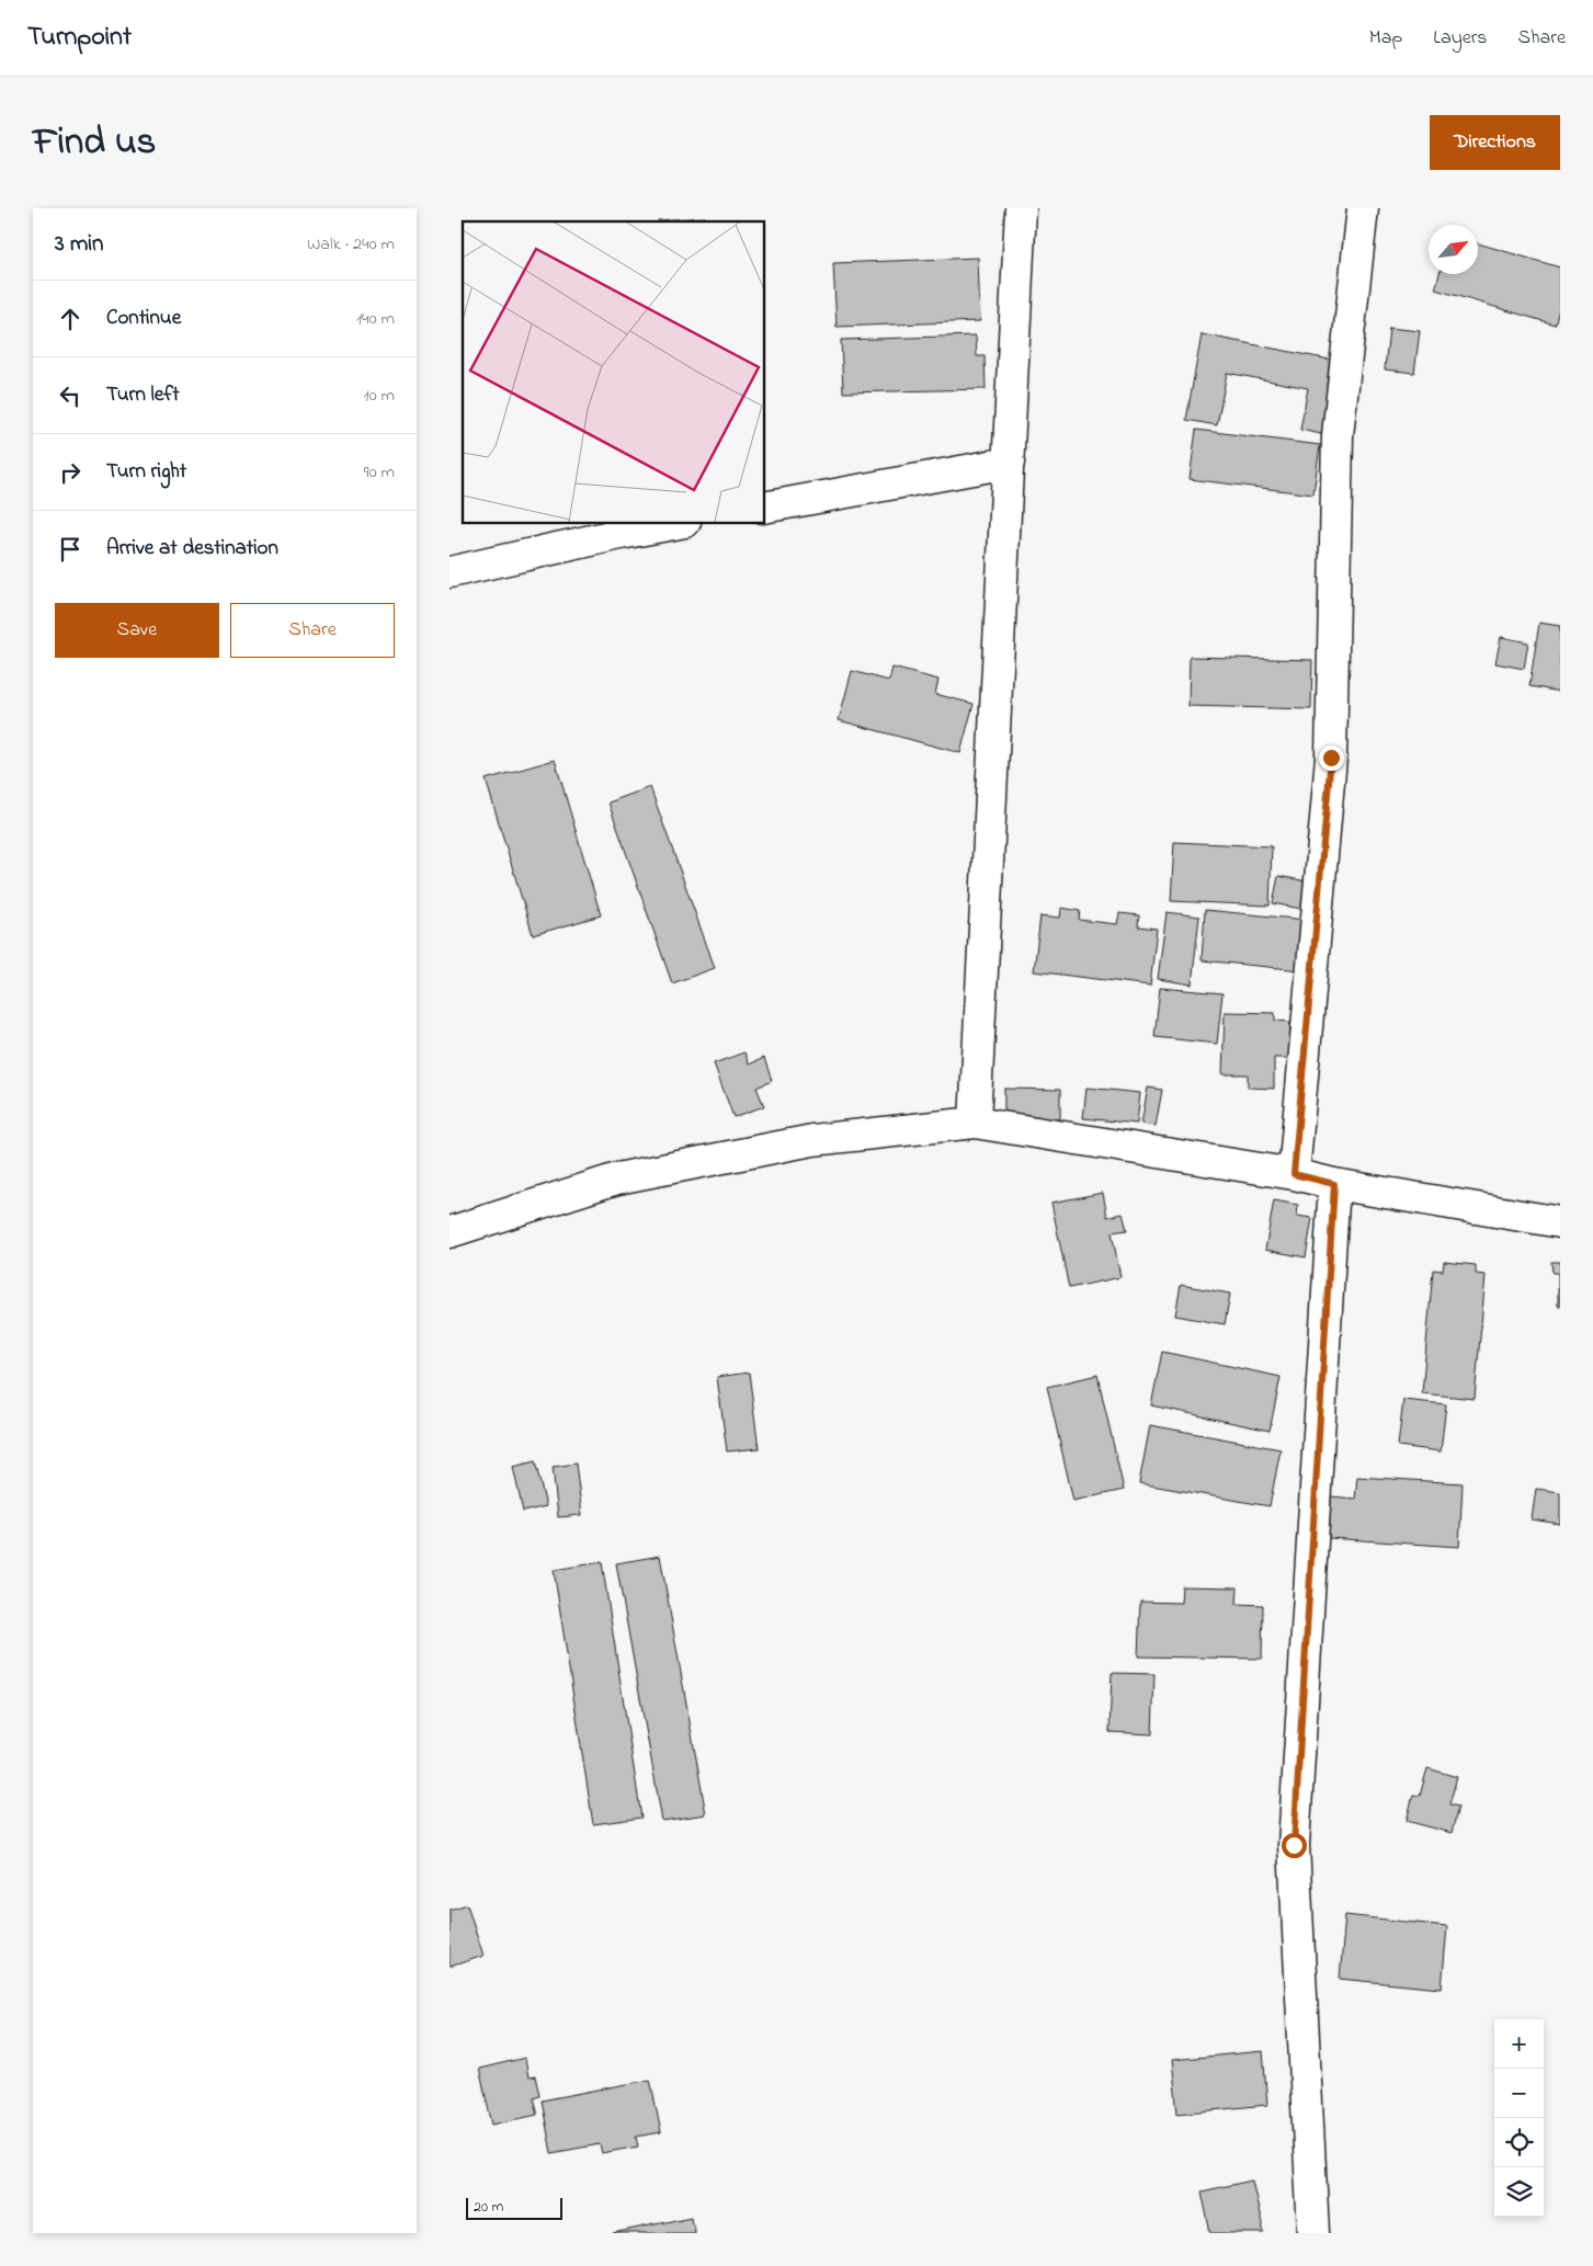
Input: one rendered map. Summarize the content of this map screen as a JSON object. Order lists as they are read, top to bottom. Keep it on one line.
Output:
{"scale_bar":"20 m","north":"top right","page":{"header":"Turnpoint","nav":["Map","Layers","Share"],"title":"Find us","buttons":["Directions",["Save","Share"]],"heading":["3 min","Walk · 240 m"],"list":[["Continue","140 m"],["Turn left","10 m"],["Turn right","90 m"],"Arrive at destination"],"map_buttons":["+","−"],"scale":"20 m"}}
